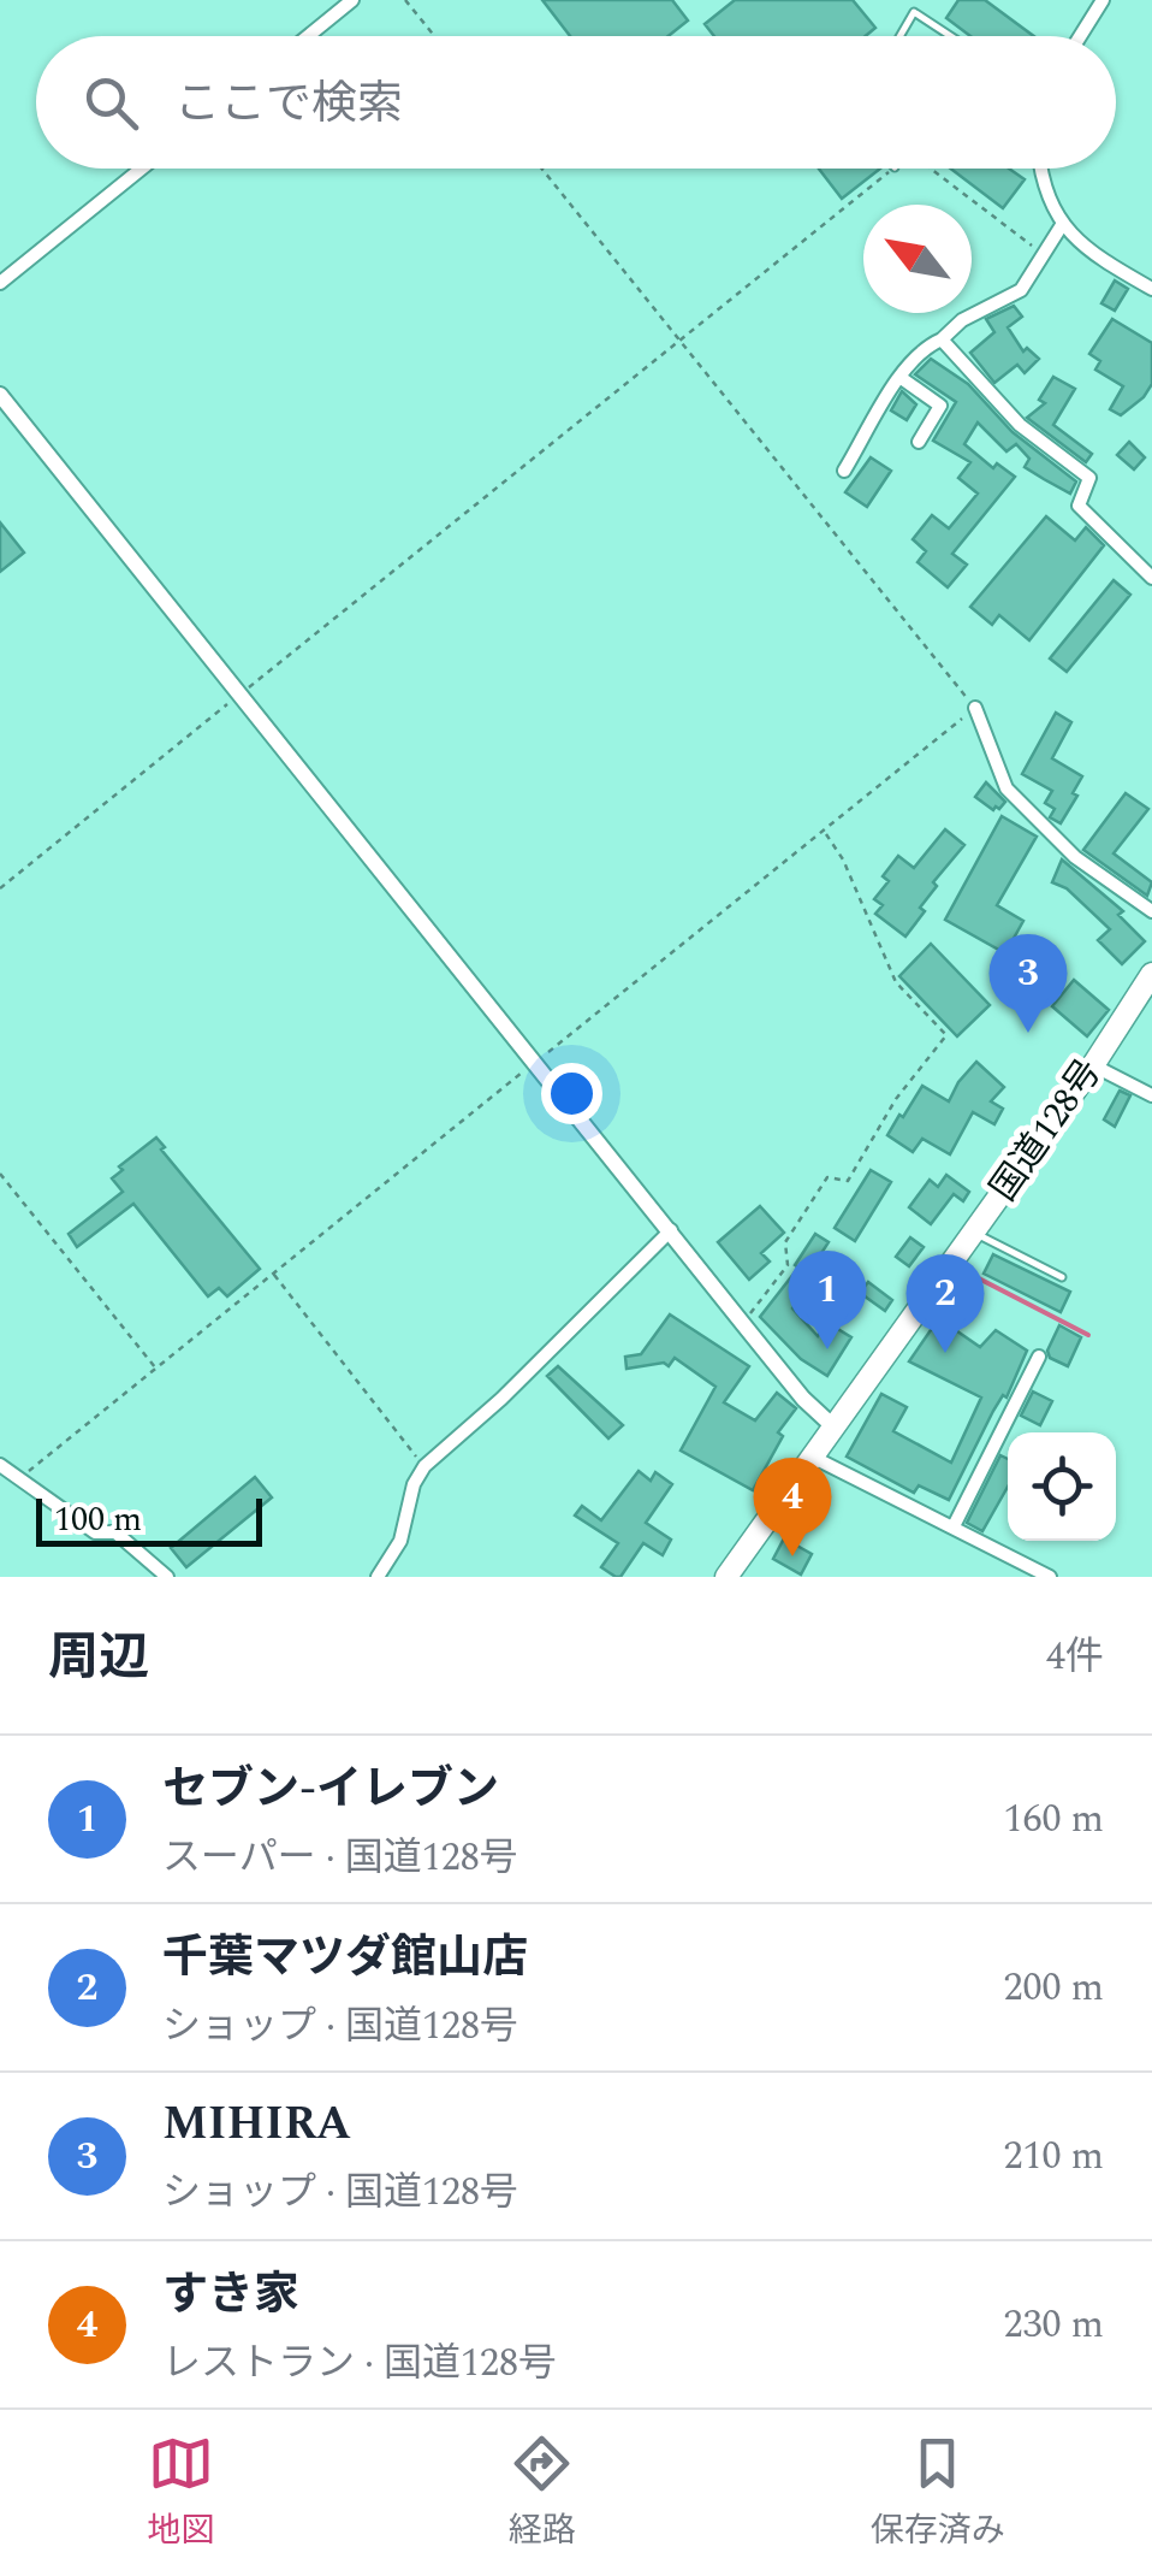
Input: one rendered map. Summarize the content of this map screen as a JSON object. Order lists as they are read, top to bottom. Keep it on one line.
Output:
{"streets":{"highway":["国道128号"]},"scale_bar":"100 m","north":"top left","page":{"search":"ここで検索","pins":["3","1","2","4"],"scale":"100 m","heading":["周辺","4件"],"list":[{"mark":"1","name":"セブン-イレブン","note":"スーパー · 国道128号","value":"160 m"},{"mark":"2","name":"千葉マツダ館山店","note":"ショップ · 国道128号","value":"200 m"},{"mark":"3","name":"MIHIRA","note":"ショップ · 国道128号","value":"210 m"},{"mark":"4","name":"すき家","note":"レストラン · 国道128号","value":"230 m"}],"nav":["地図","経路","保存済み"]}}
